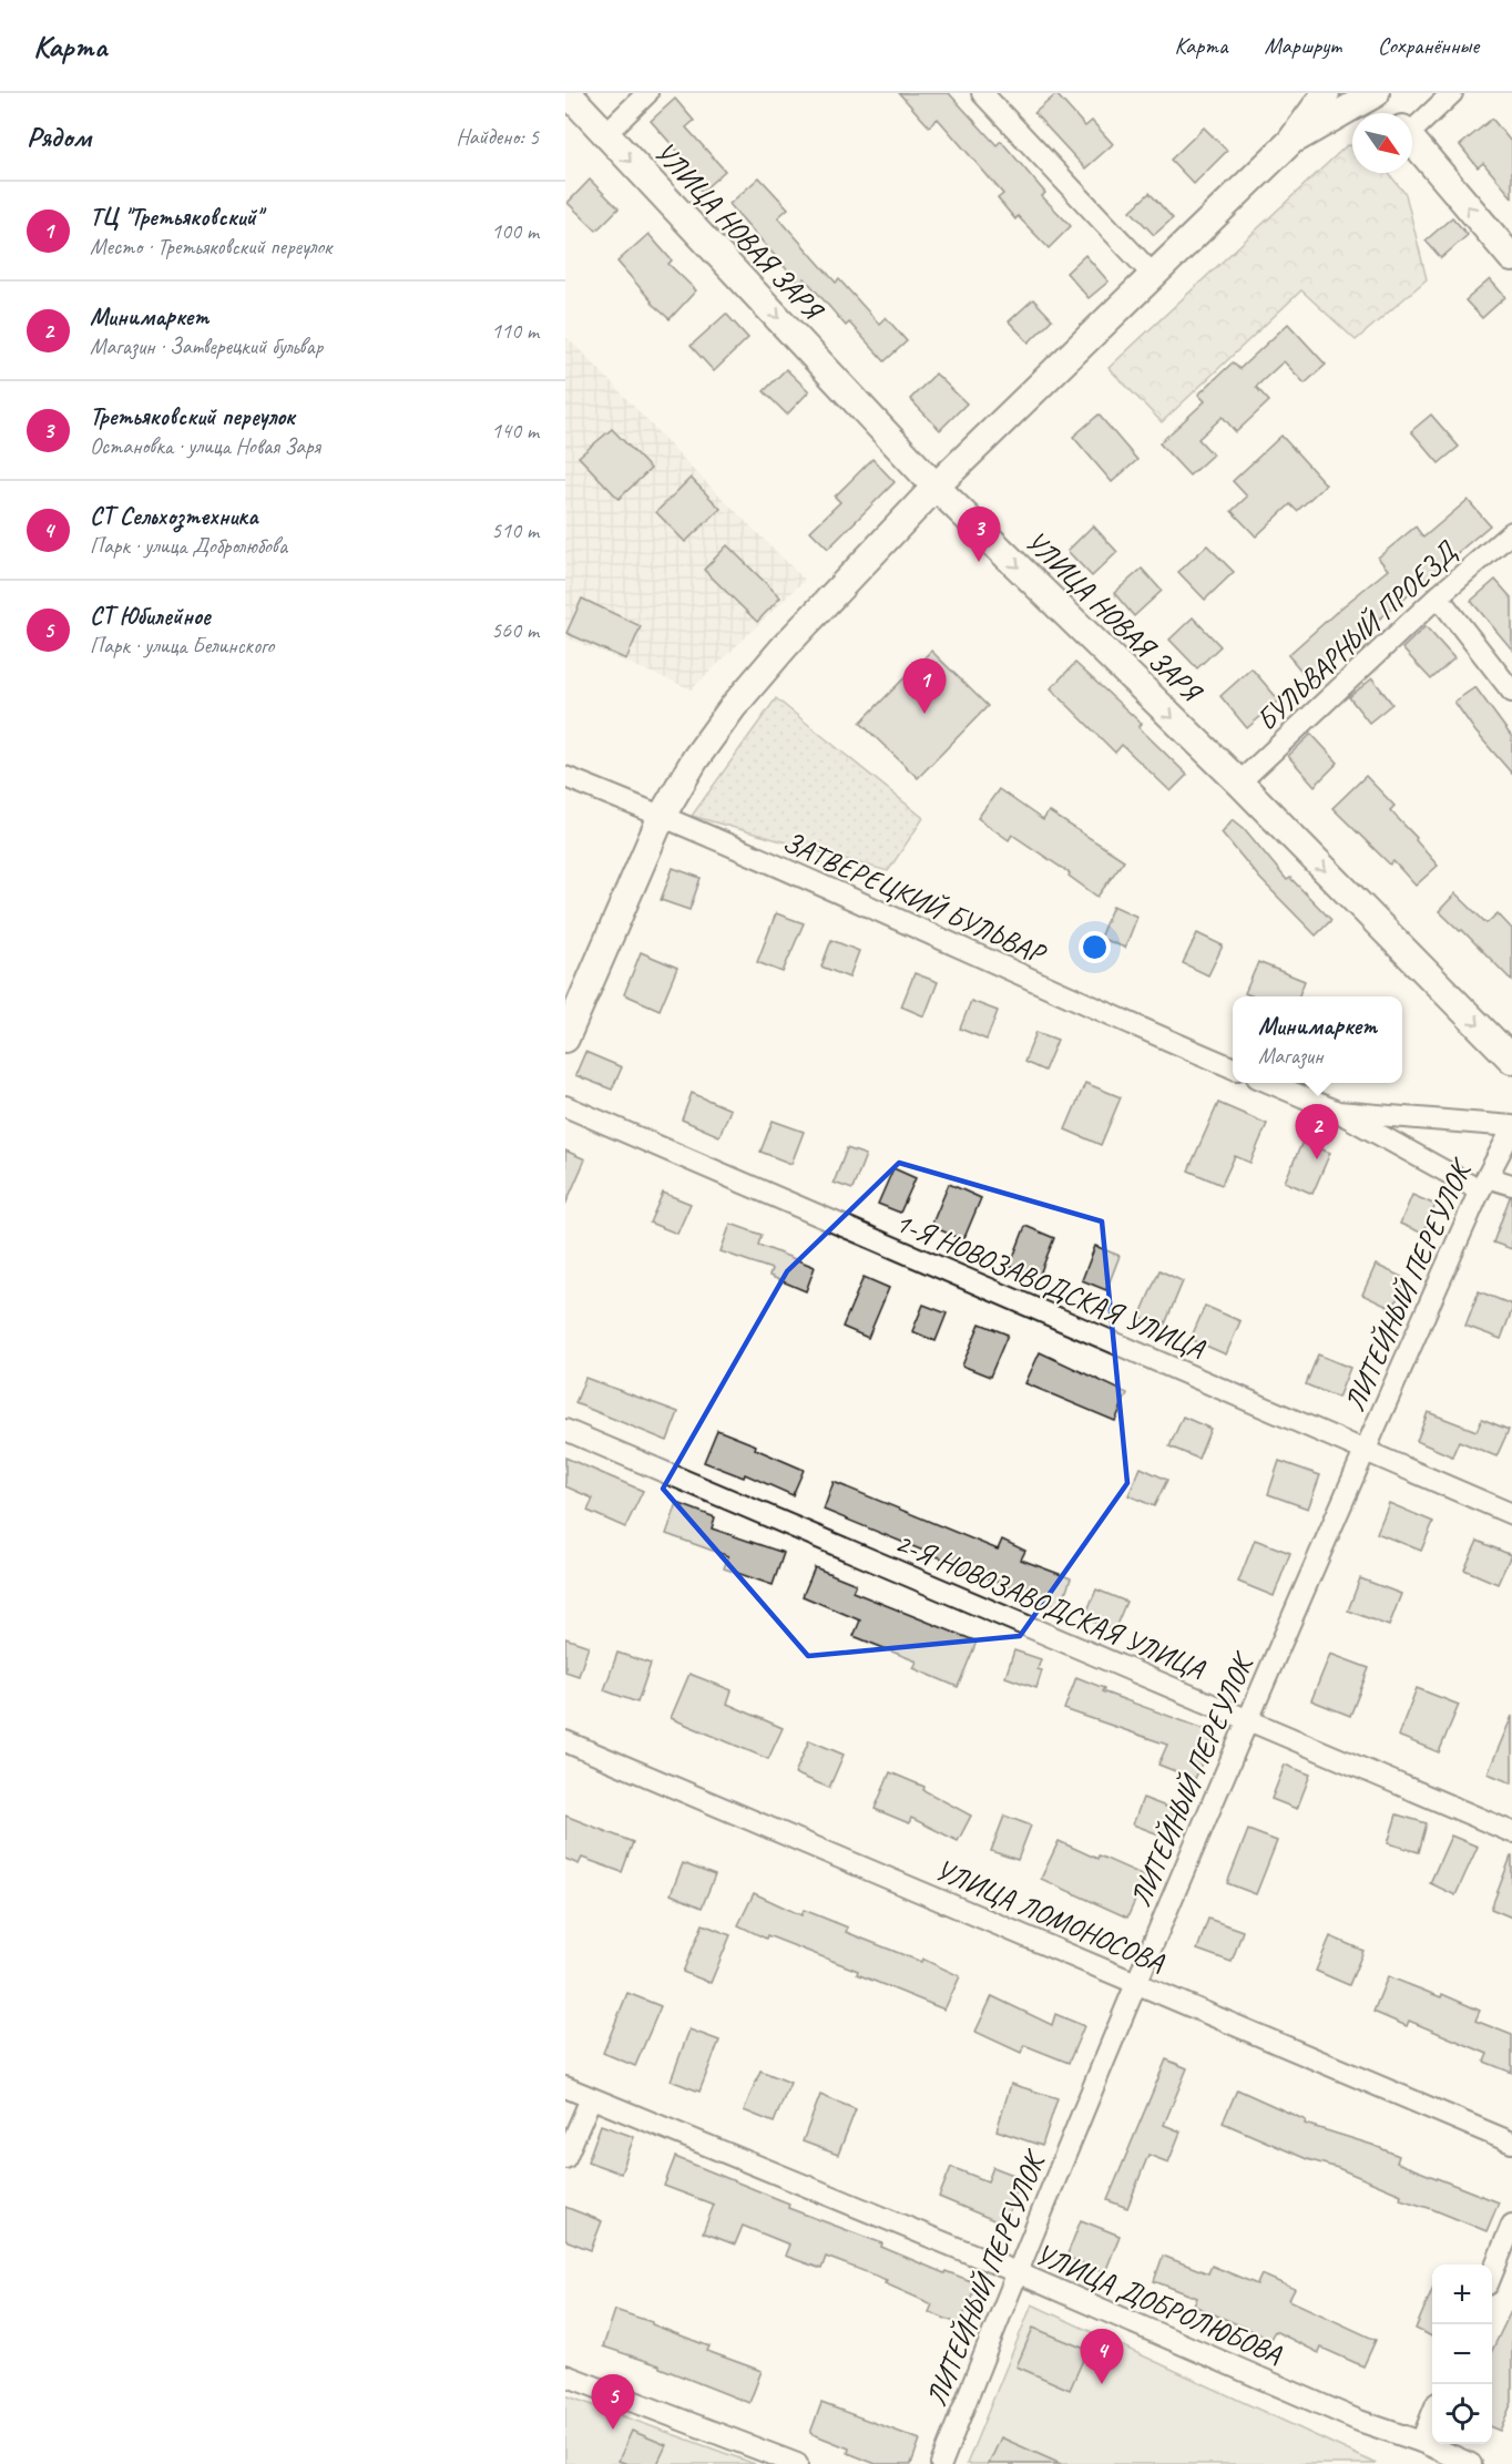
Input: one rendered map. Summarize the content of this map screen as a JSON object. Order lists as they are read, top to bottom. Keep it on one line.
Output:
{"streets":{"main road":["УЛИЦА НОВАЯ ЗАРЯ"],"street":["БУЛЬВАРНЫЙ ПРОЕЗД","ЗАТВЕРЕЦКИЙ БУЛЬВАР","1-Я НОВОЗАВОДСКАЯ УЛИЦА","ЛИТЕЙНЫЙ ПЕРЕУЛОК","2-Я НОВОЗАВОДСКАЯ УЛИЦА","УЛИЦА ЛОМОНОСОВА","УЛИЦА ДОБРОЛЮБОВА"]},"crossings":[["УЛИЦА НОВАЯ ЗАРЯ","БУЛЬВАРНЫЙ ПРОЕЗД"],["1-Я НОВОЗАВОДСКАЯ УЛИЦА","ЛИТЕЙНЫЙ ПЕРЕУЛОК"],["ЛИТЕЙНЫЙ ПЕРЕУЛОК","2-Я НОВОЗАВОДСКАЯ УЛИЦА"],["ЛИТЕЙНЫЙ ПЕРЕУЛОК","УЛИЦА ЛОМОНОСОВА"],["ЛИТЕЙНЫЙ ПЕРЕУЛОК","УЛИЦА ДОБРОЛЮБОВА"]],"one_way":["УЛИЦА НОВАЯ ЗАРЯ"],"north":"bottom right","page":{"header":"Карта","nav":["Карта","Маршрут","Сохранённые"],"heading":["Рядом","Найдено: 5"],"list":[{"mark":"1","name":"ТЦ \"Третьяковский\"","note":"Место · Третьяковский переулок","value":"100 m"},{"mark":"2","name":"Минимаркет","note":"Магазин · Затверецкий бульвар","value":"110 m"},{"mark":"3","name":"Третьяковский переулок","note":"Остановка · улица Новая Заря","value":"140 m"},{"mark":"4","name":"СТ Сельхозтехника","note":"Парк · улица Добролюбова","value":"510 m"},{"mark":"5","name":"СТ Юбилейное","note":"Парк · улица Белинского","value":"560 m"}],"pins":["3","1","2","4","5"],"popup":["Минимаркет","Магазин"],"map_buttons":["+","−"]}}
